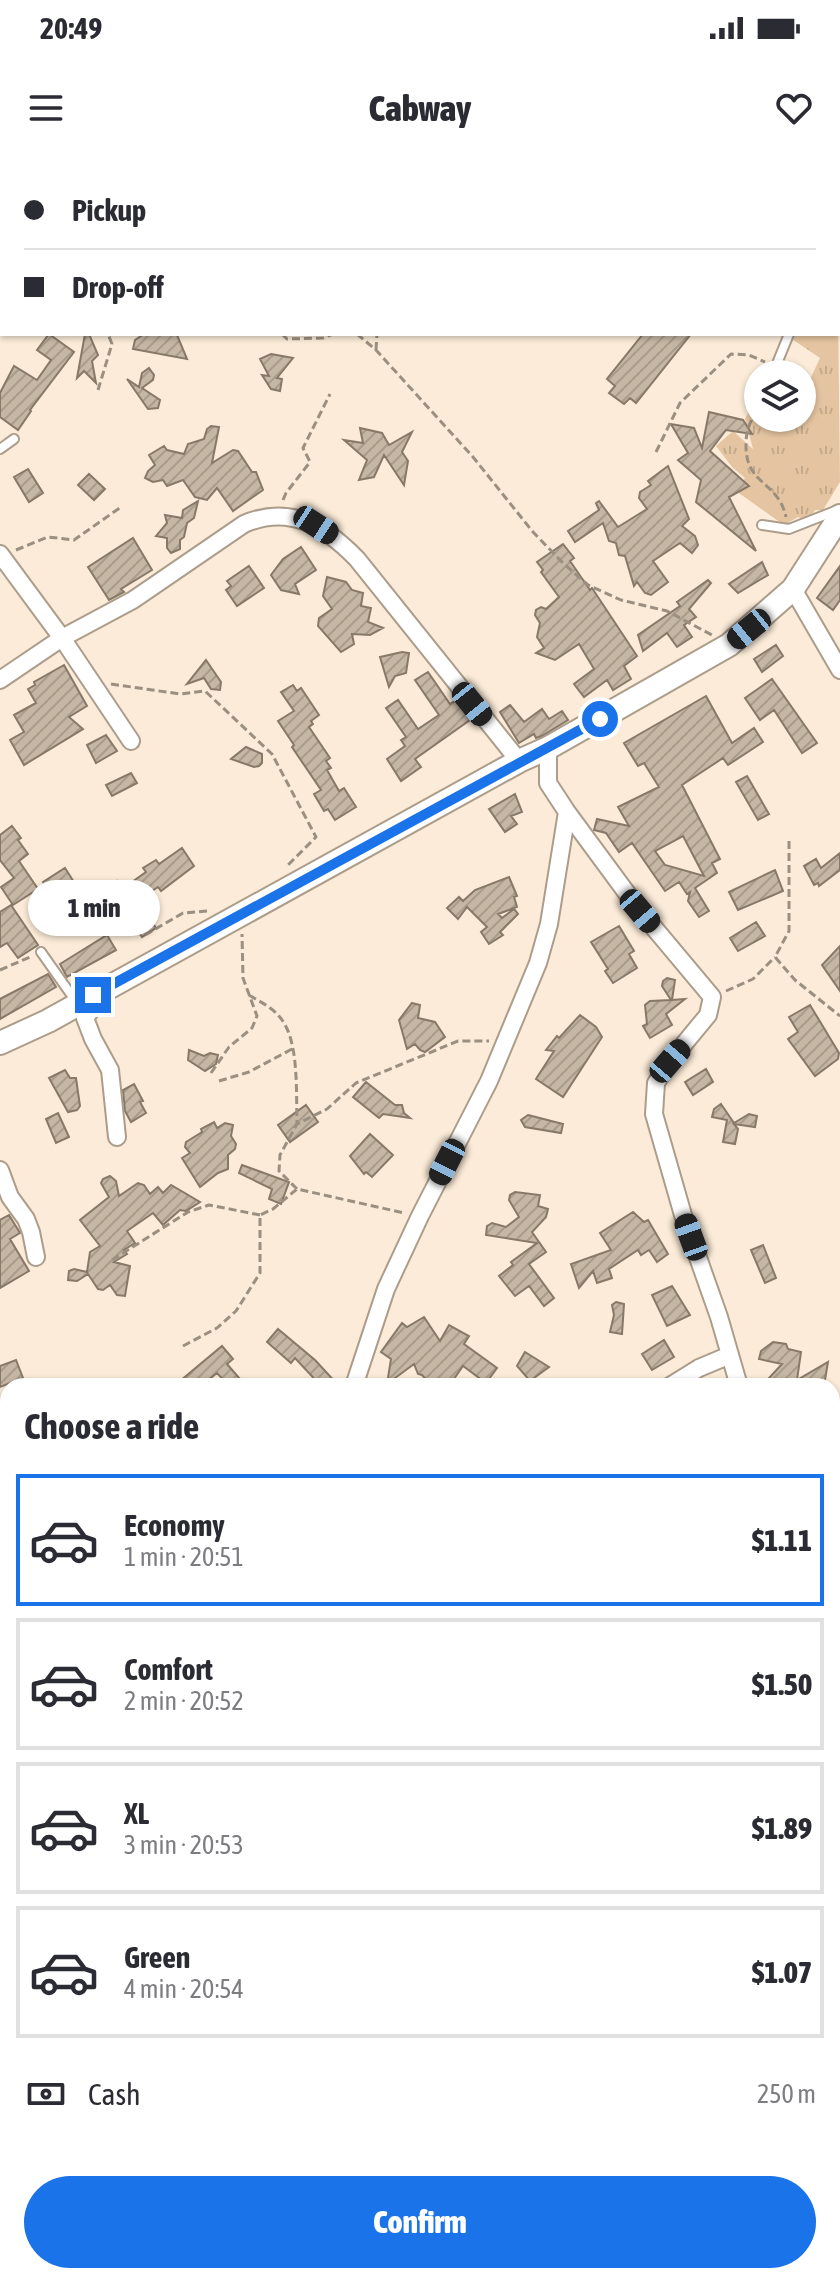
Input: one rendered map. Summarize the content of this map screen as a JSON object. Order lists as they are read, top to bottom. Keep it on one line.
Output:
{"page":{"status":"20:49","header":"Cabway","banner":["Pickup","Drop-off"],"bubble":"1 min","heading":"Choose a ride","list":[{"name":"Economy","note":"1 min · 20:51","value":"$1.11"},{"name":"Comfort","note":"2 min · 20:52","value":"$1.50"},{"name":"XL","note":"3 min · 20:53","value":"$1.89"},{"name":"Green","note":"4 min · 20:54","value":"$1.07"}],"pay":["Cash","250 m"],"buttons":"Confirm"}}
